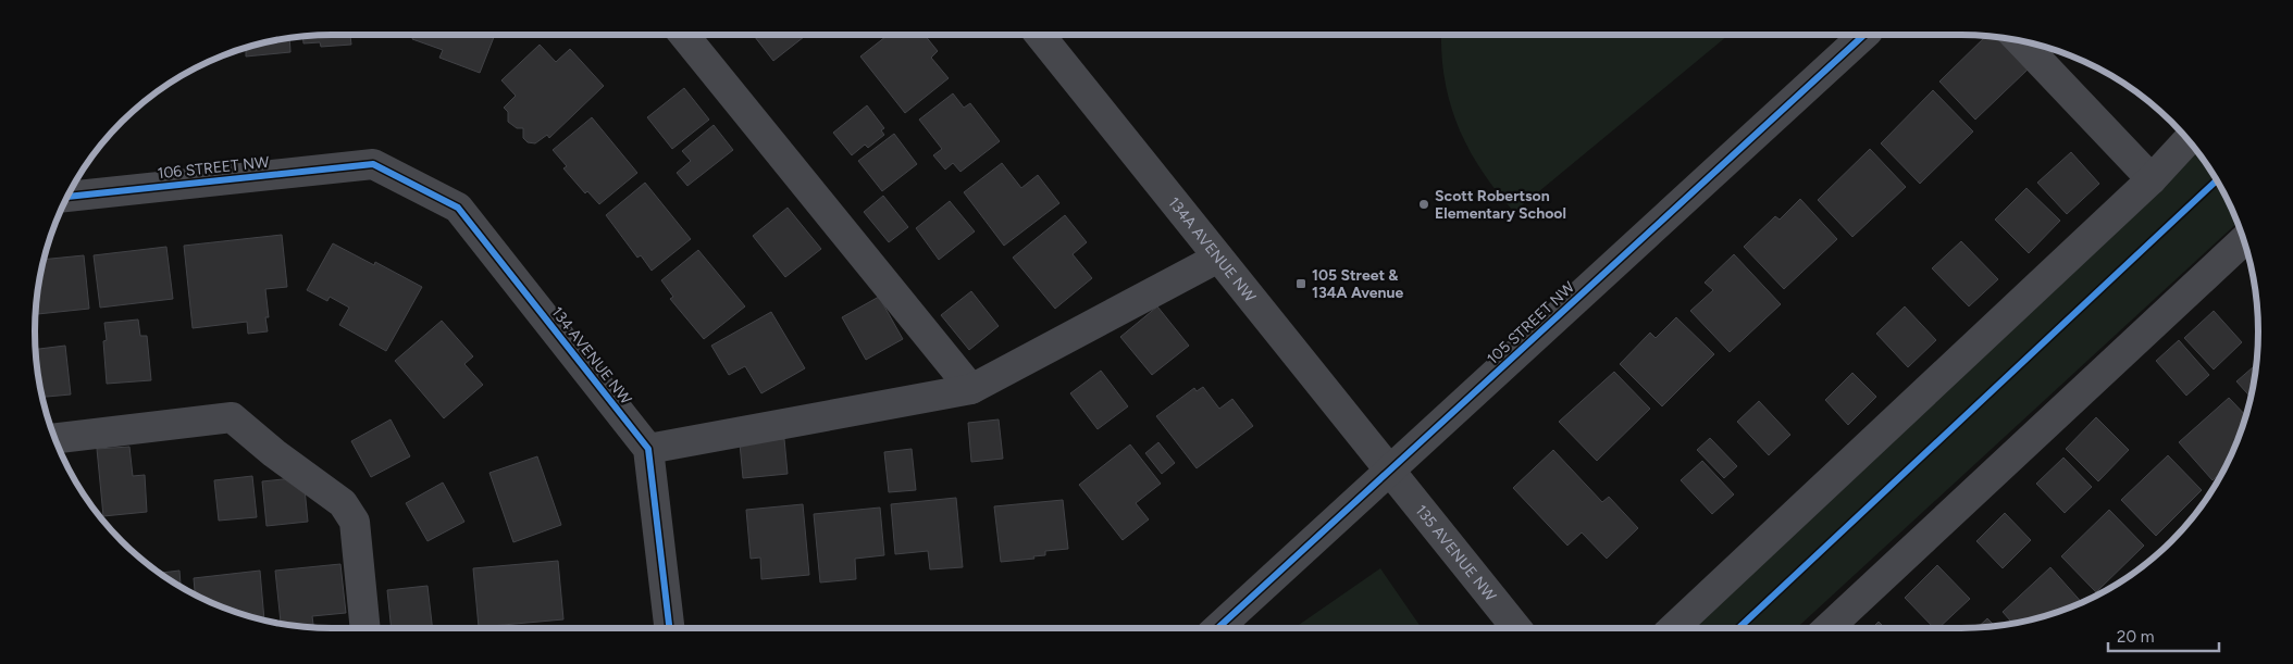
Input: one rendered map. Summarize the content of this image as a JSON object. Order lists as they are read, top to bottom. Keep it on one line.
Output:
{"streets":{"street":["106 STREET NW","134A AVENUE NW","105 STREET NW","134 AVENUE NW","135 AVENUE NW"]},"crossings":[["106 STREET NW","134 AVENUE NW"],["134A AVENUE NW","105 STREET NW"],["134A AVENUE NW","135 AVENUE NW"],["105 STREET NW","135 AVENUE NW"]],"places":{"other":["Scott Robertson Elementary School"],"transit":["105 Street & 134A Avenue"]},"scale_bar":"20 m"}
